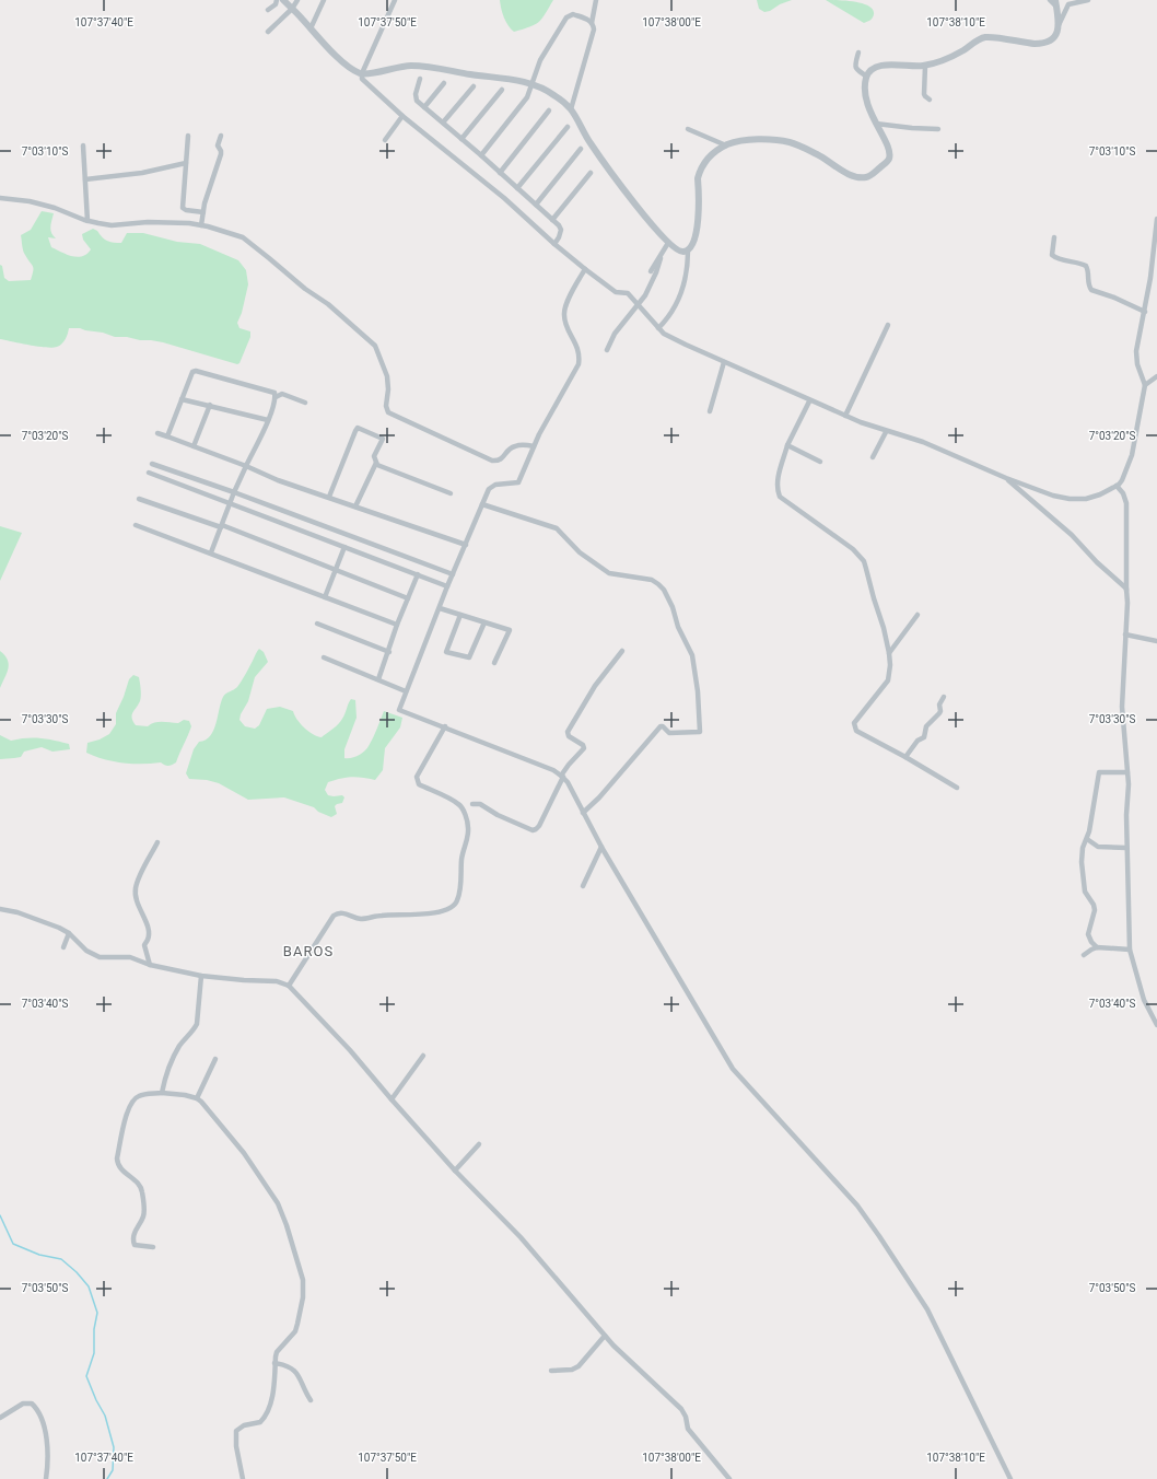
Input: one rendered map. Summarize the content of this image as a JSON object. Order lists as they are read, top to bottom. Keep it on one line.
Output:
{"districts":["BAROS"],"coordinates":["107°37'40\"E","107°37'50\"E","107°38'00\"E","107°38'10\"E","7°03'10\"S","7°03'20\"S","7°03'30\"S","7°03'40\"S","7°03'50\"S"]}
